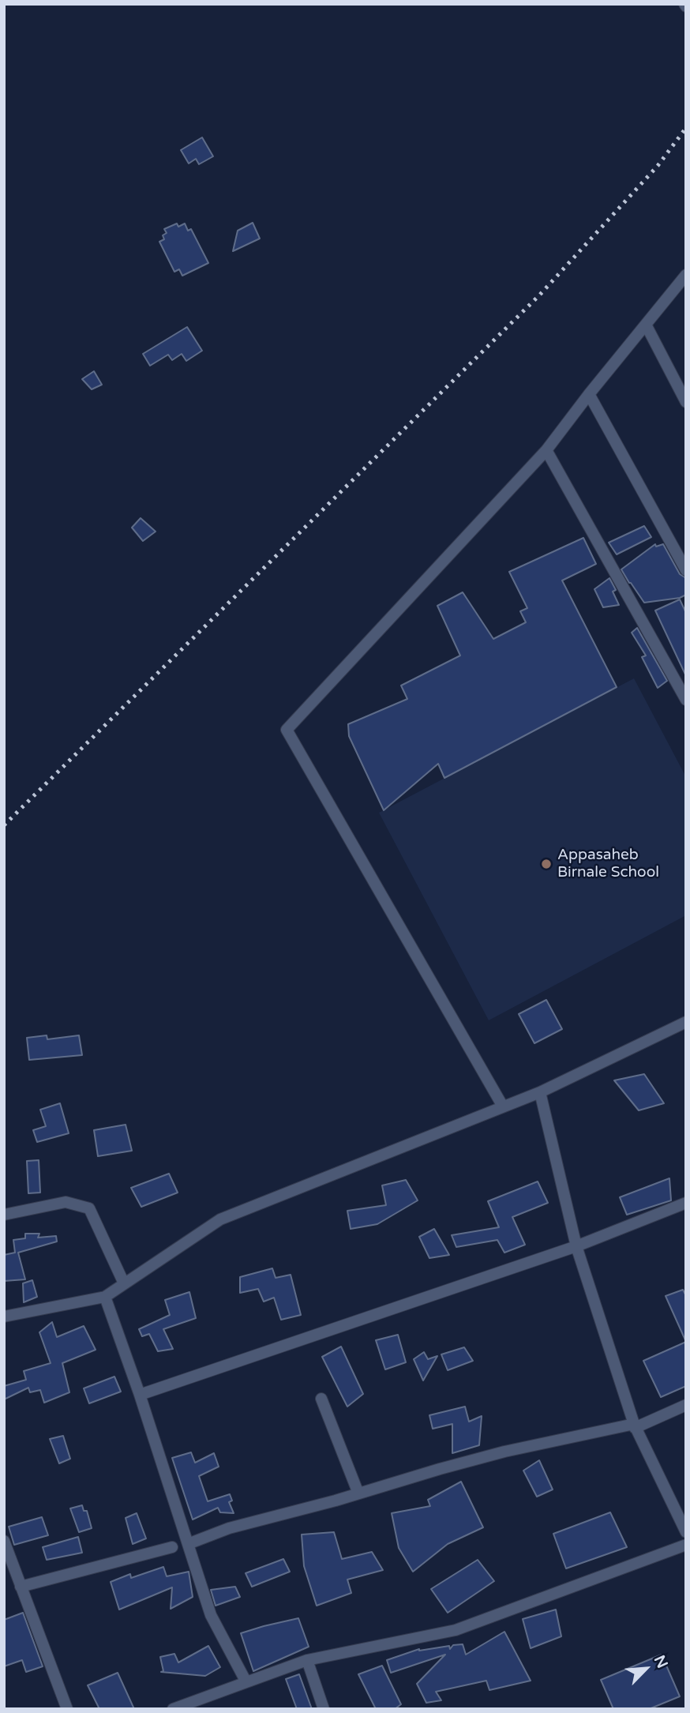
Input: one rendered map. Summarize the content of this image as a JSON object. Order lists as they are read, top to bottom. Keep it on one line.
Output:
{"places":["Appasaheb Birnale School"],"north":"top right"}
